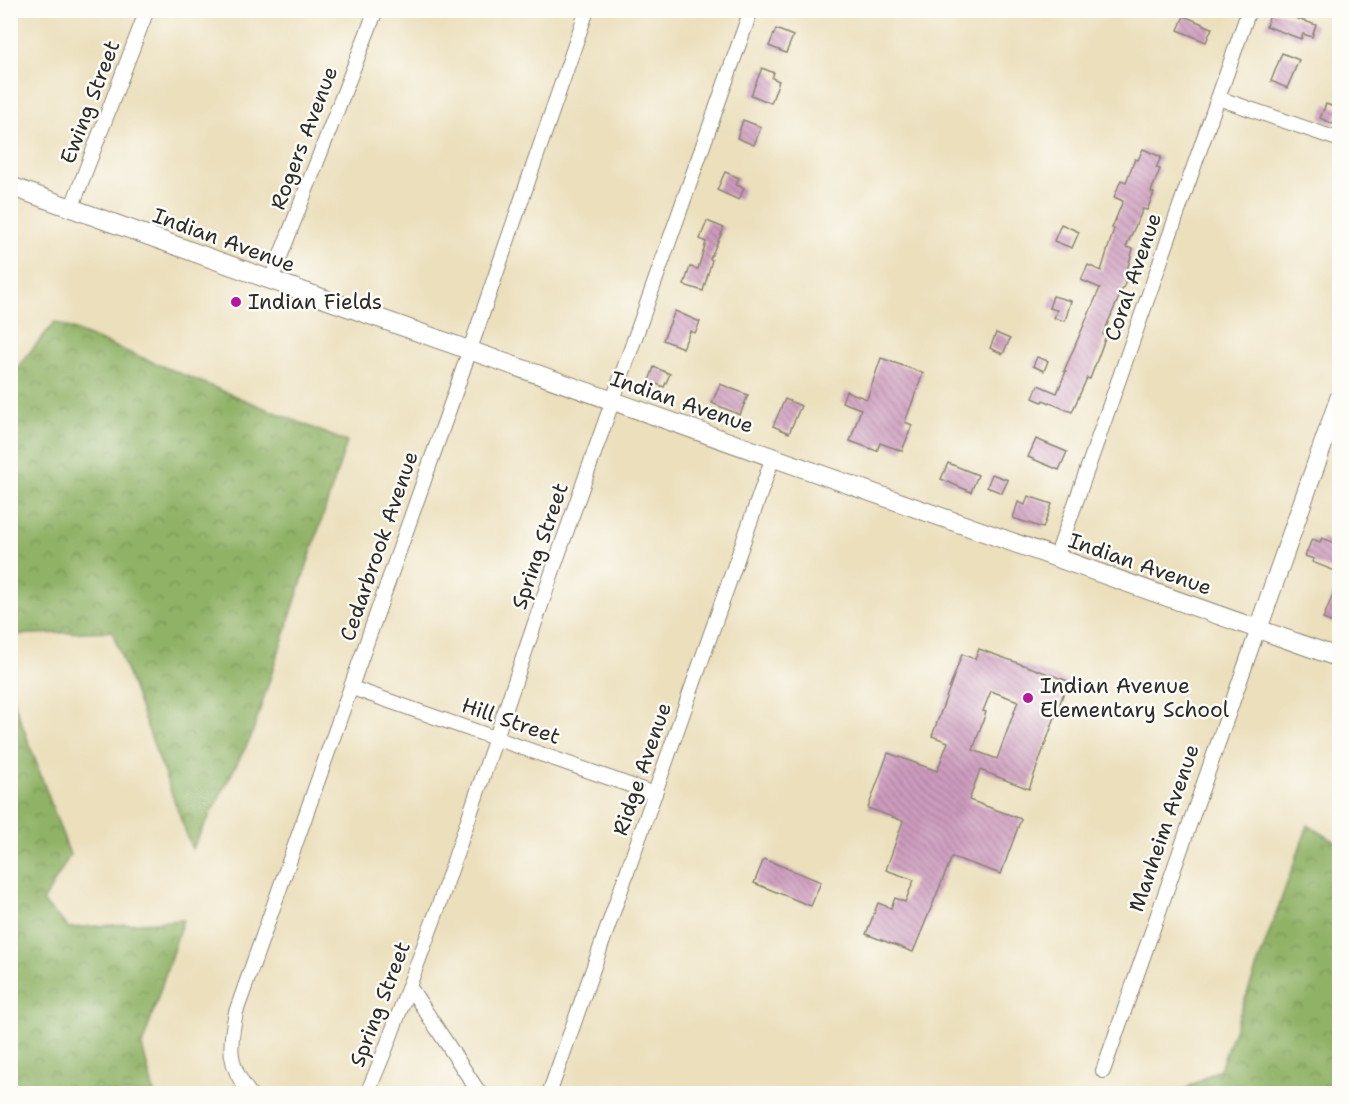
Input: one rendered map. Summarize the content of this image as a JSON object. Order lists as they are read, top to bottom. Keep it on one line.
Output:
{"streets":{"street":["Ewing Street","Rogers Avenue","Indian Avenue","Coral Avenue","Cedarbrook Avenue","Spring Street","Hill Street","Ridge Avenue","Manheim Avenue"]},"crossings":[["Ewing Street","Indian Avenue"],["Rogers Avenue","Indian Avenue"],["Indian Avenue","Coral Avenue"],["Indian Avenue","Cedarbrook Avenue"],["Indian Avenue","Spring Street"],["Indian Avenue","Ridge Avenue"],["Indian Avenue","Manheim Avenue"],["Cedarbrook Avenue","Hill Street"],["Spring Street","Hill Street"],["Hill Street","Ridge Avenue"]],"places":["Indian Fields","Indian Avenue Elementary School"]}
